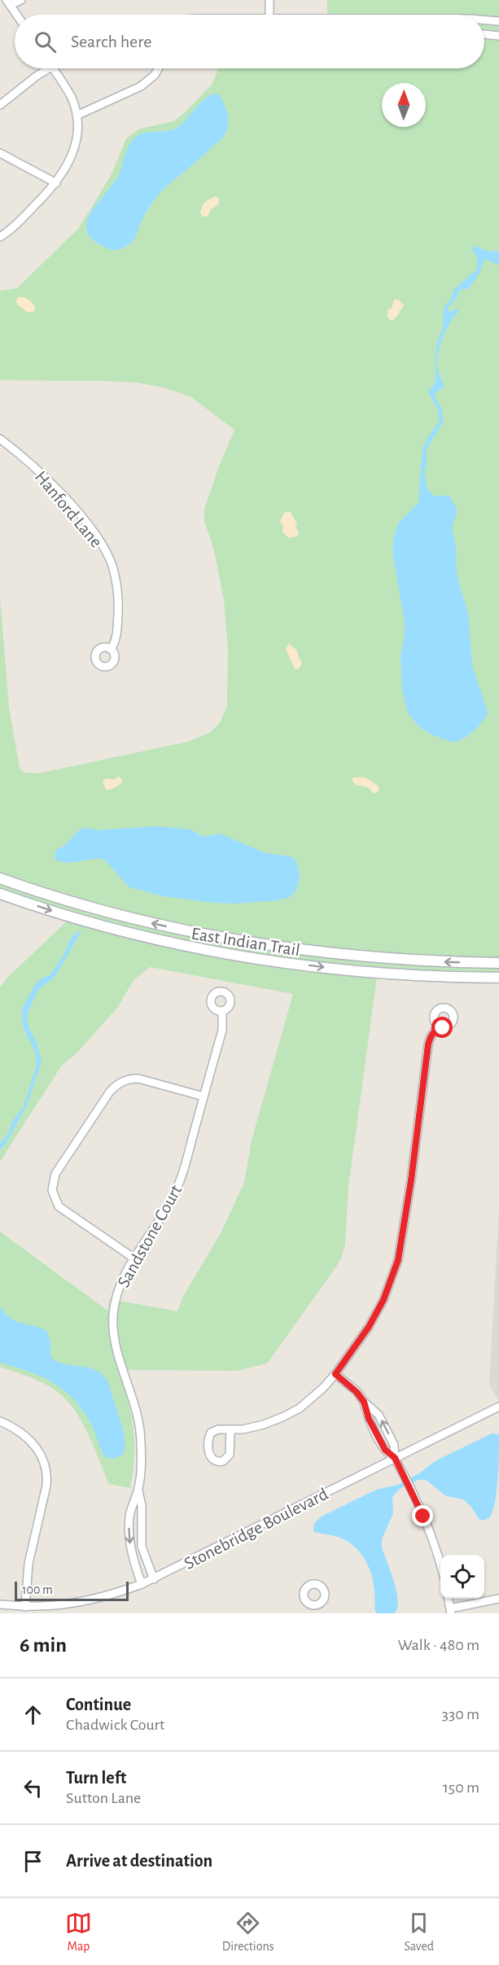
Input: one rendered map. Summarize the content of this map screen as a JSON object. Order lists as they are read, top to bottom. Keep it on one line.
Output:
{"streets":{"main road":["East Indian Trail"],"street":["Hanford Lane","Sandstone Court","Stonebridge Boulevard"]},"crossings":[["Sandstone Court","Stonebridge Boulevard"]],"scale_bar":"100 m","north":"top","page":{"search":"Search here","scale":"100 m","heading":["6 min","Walk · 480 m"],"list":[["Continue","Chadwick Court","330 m"],["Turn left","Sutton Lane","150 m"],"Arrive at destination"],"nav":["Map","Directions","Saved"]}}
